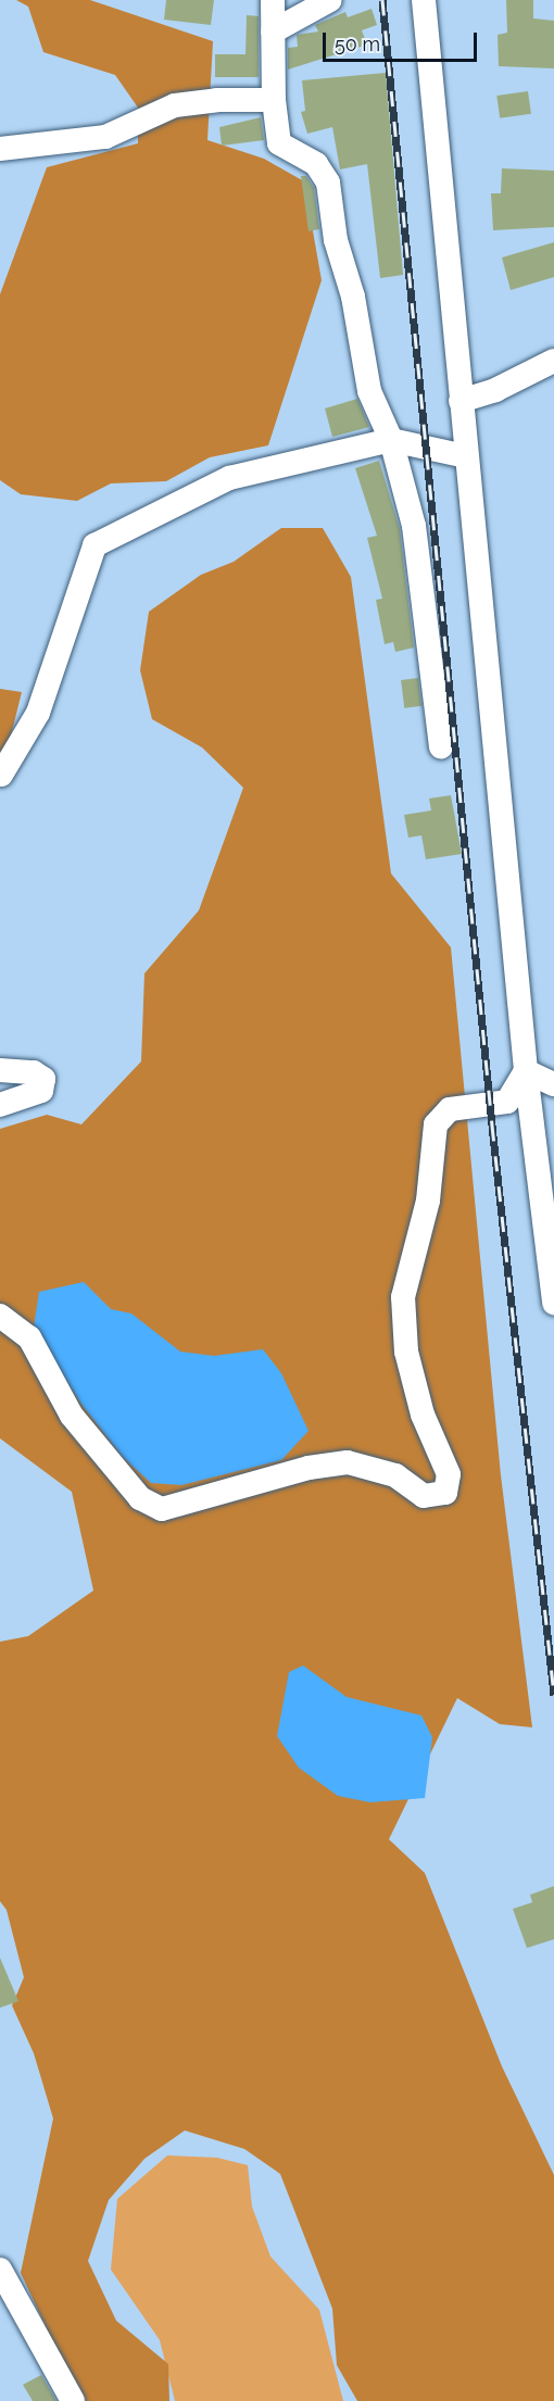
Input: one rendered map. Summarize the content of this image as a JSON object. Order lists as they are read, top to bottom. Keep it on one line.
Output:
{"scale_bar":"50 m"}
